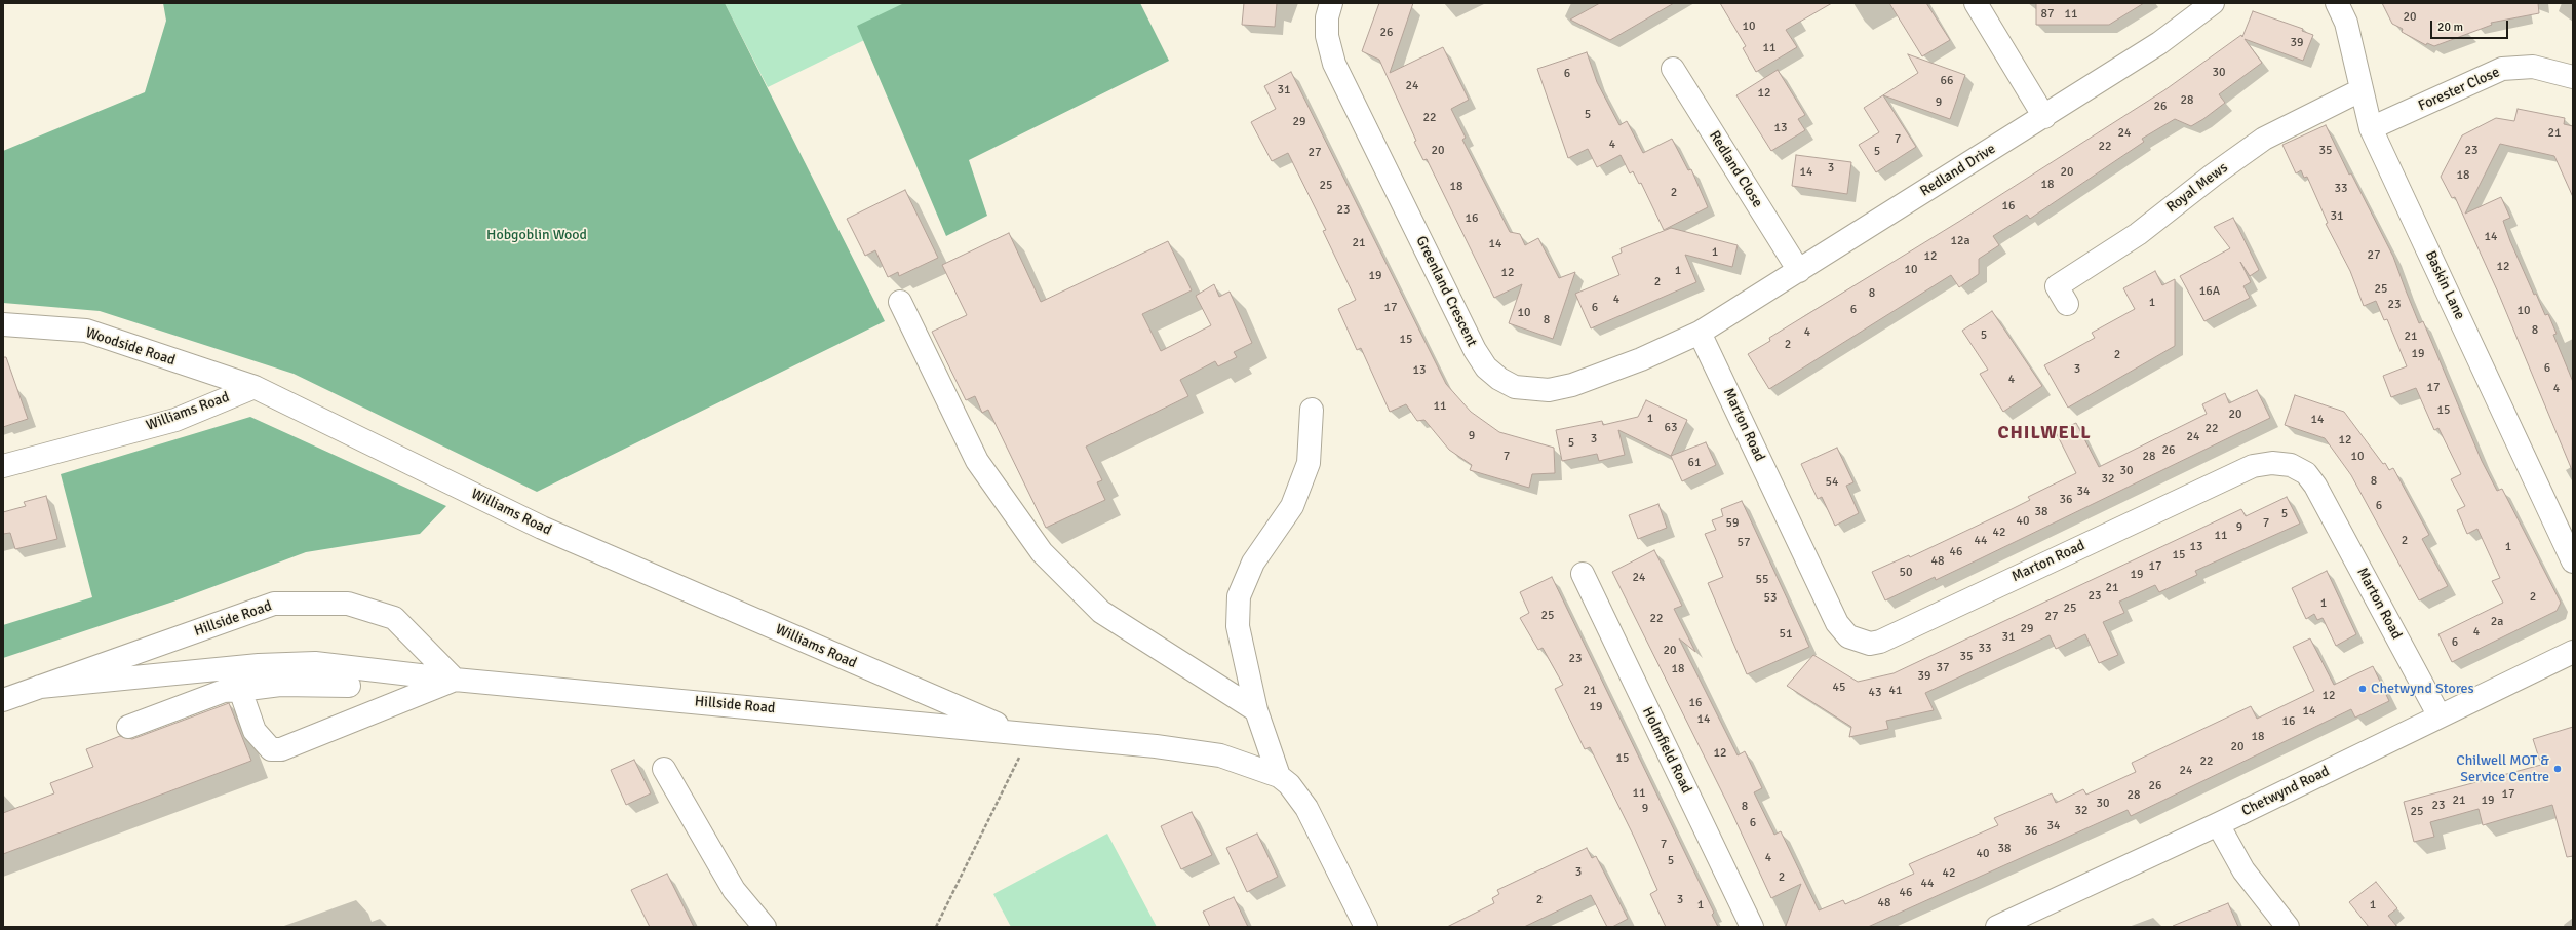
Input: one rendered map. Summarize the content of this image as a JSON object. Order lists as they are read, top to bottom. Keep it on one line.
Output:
{"streets":{"street":["Forester Close","Redland Close","Redland Drive","Royal Mews","Baskin Lane","Greenland Crescent","Woodside Road","Williams Road","Marton Road","Hillside Road","Holmfield Road","Chetwynd Road"]},"crossings":[["Forester Close","Baskin Lane"],["Redland Close","Redland Drive"],["Redland Drive","Greenland Crescent"],["Redland Drive","Marton Road"],["Royal Mews","Baskin Lane"],["Greenland Crescent","Marton Road"],["Woodside Road","Williams Road"],["Williams Road","Hillside Road"],["Marton Road","Chetwynd Road"]],"districts":["CHILWELL"],"parks":["Hobgoblin Wood"],"places":["Chetwynd Stores","Chilwell MOT & Service Centre"],"house_numbers":["87","11","20","10","26","39","11","30","6","66","24","31","12","28","9","26","5","22","29","13","24","21","7","4","22","20","35","23","5","27","3","14","20","18","18","25","18","33","2","16","23","31","16","14","12a","21","14","1","27","12","12","10","1","12","19","2","25","16A","8","4","1","23","17","6","6","10","10","8","8","4","5","21","15","2","19","2","6","3","13","4","17","4","11","15","20","1","14","63","22","9","24","3","12","5","26","7","28","10","61","30","32","8","54","34","36","6","38","5","40","59","7","9","42","11","44","2","57","13","1","46","15","48","17","50","19","24","55","21","23","2","53","1","25","25","27","22","2a","29","4","51","31","6","33","20","35","23","37","18","39","45","21","41","43","12","16","19","14","14","16","18","20","12","15","22","24","26","11","17","28","21","19","30","23","8","9","32","25","6","34","36","7","38","40","4","5","3","42","2","44","46","2","3","48","1","1"],"scale_bar":"20 m"}
